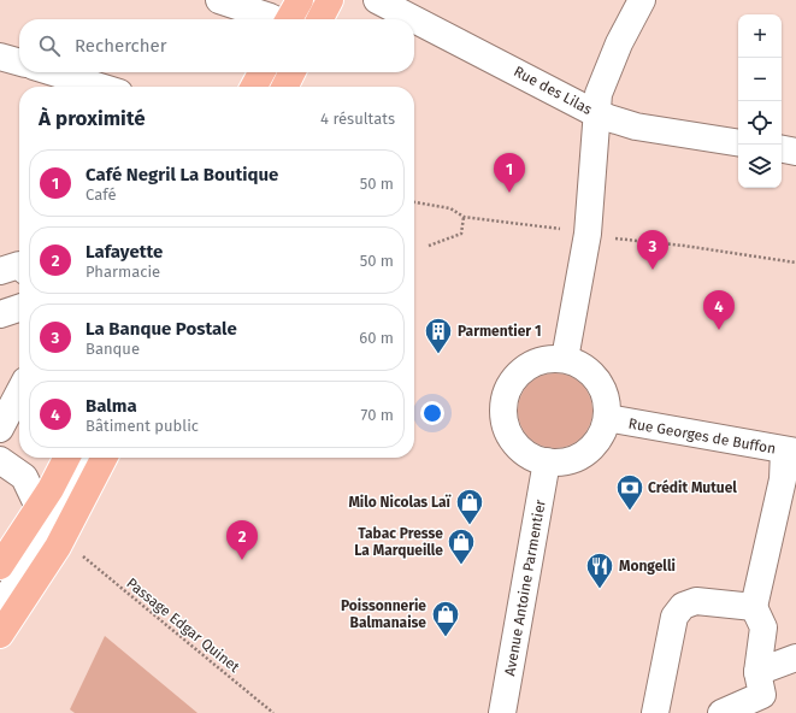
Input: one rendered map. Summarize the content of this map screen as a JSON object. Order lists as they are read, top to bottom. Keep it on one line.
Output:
{"streets":{"street":["Rue des Lilas","Rue Georges de Buffon","Avenue Antoine Parmentier"],"path":["Passage Edgar Quinet"]},"crossings":[["Rue Georges de Buffon","Avenue Antoine Parmentier"]],"places":{"building":["Parmentier 1"],"bank":["Crédit Mutuel"],"shop":["Milo Nicolas Laï","Tabac Presse La Marqueille","Poissonnerie Balmanaise"],"restaurant":["Mongelli"]},"page":{"map_buttons":["+","−"],"search":"Rechercher","heading":["À proximité","4 résultats"],"list":[{"mark":"1","name":"Café Negril La Boutique","note":"Café","value":"50 m"},{"mark":"2","name":"Lafayette","note":"Pharmacie","value":"50 m"},{"mark":"3","name":"La Banque Postale","note":"Banque","value":"60 m"},{"mark":"4","name":"Balma","note":"Bâtiment public","value":"70 m"}],"pins":["1","3","4","2"]}}
